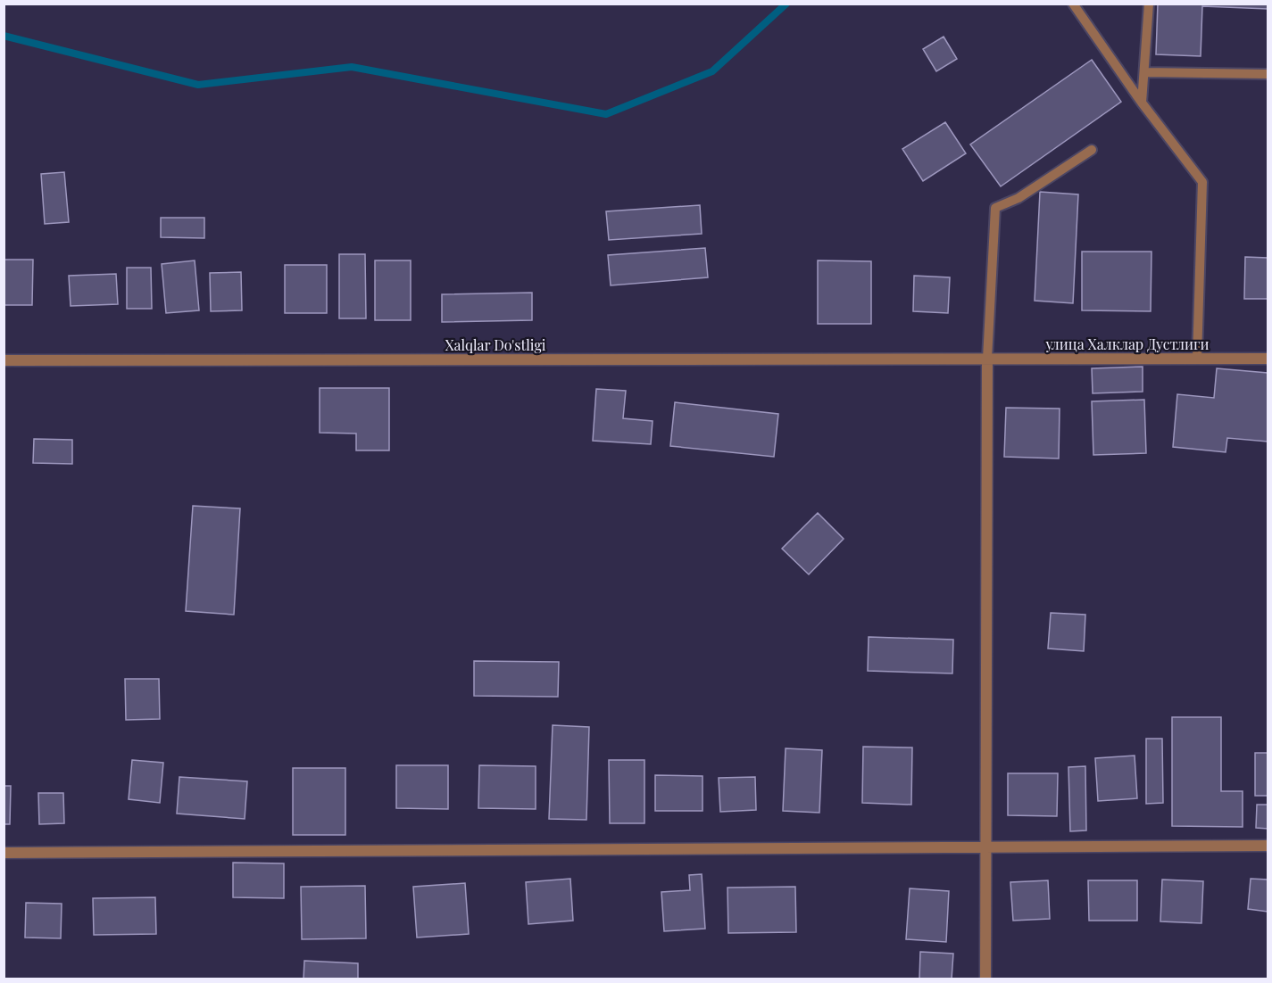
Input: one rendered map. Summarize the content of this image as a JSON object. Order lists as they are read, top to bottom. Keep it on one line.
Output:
{"streets":{"street":["улица Халклар Дустлиги","Xalqlar Do'stligi"]},"crossings":[["улица Халклар Дустлиги","Xalqlar Do'stligi"]]}
